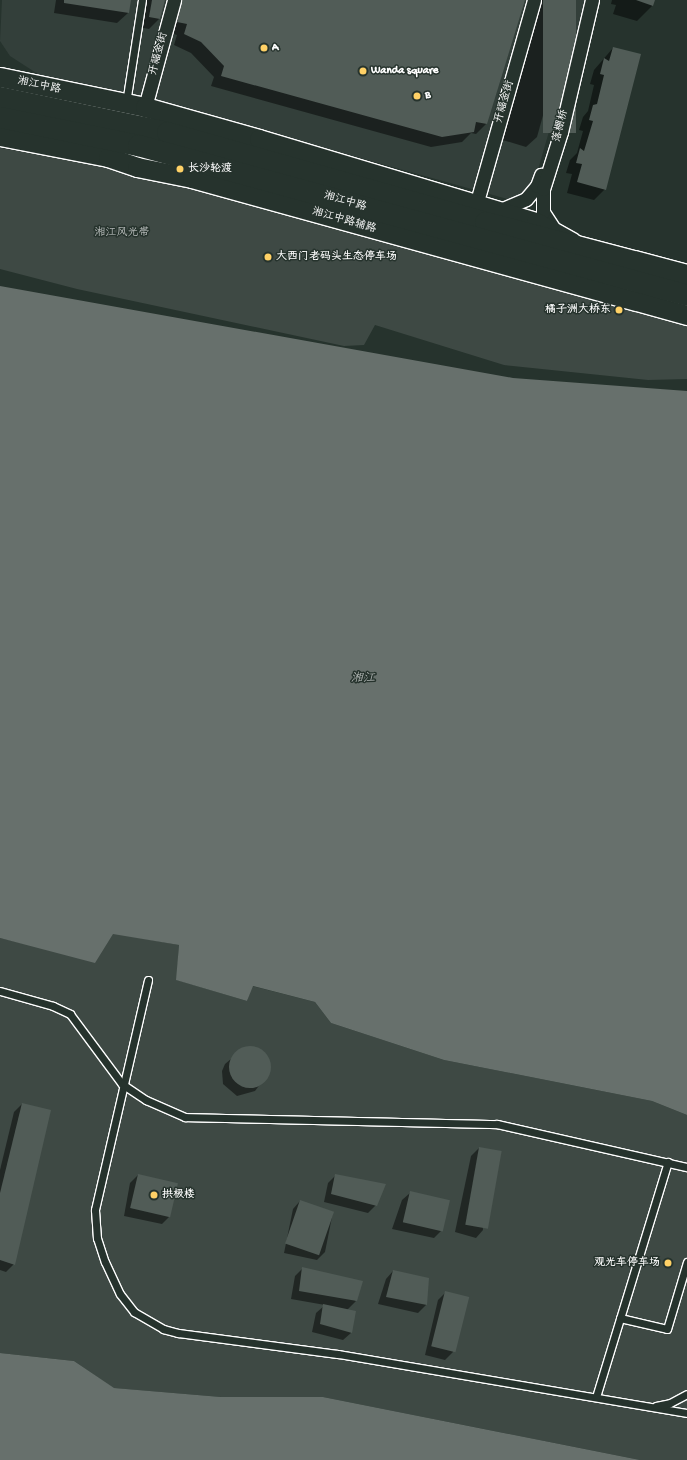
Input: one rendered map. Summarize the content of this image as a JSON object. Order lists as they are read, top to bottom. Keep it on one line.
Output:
{"streets":{"main road":["湘江中路"],"street":["开福金街","落棚桥","湘江中路辅路"]},"crossings":[["开福金街","湘江中路"],["湘江中路","落棚桥"]],"water":["湘江"],"parks":["湘江风光带"],"places":["A","Wanda square","B","长沙轮渡","大西门老码头生态停车场","橘子洲大桥东","拱极楼","观光车停车场"]}
